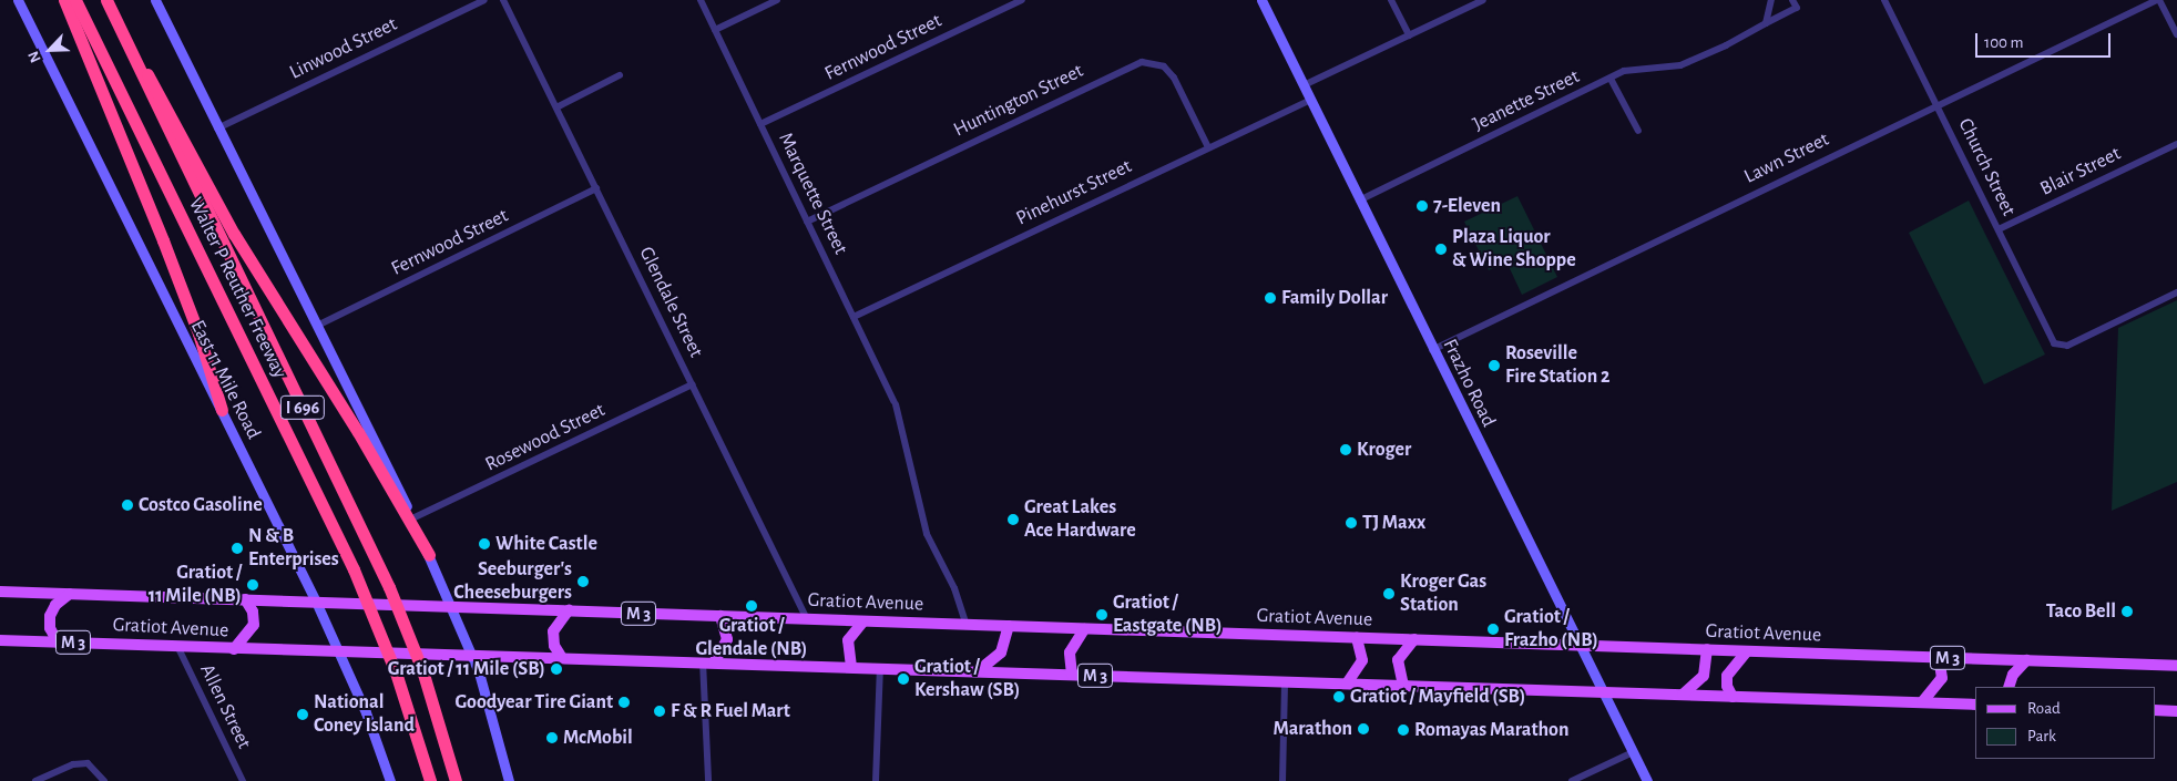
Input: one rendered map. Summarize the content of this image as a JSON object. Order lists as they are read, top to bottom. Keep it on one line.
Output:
{"streets":{"highway":["Walter P Reuther Freeway","I 696"],"main road":["East 11 Mile Road","Frazho Road","Gratiot Avenue","M 3"],"street":["Fernwood Street","Linwood Street","Huntington Street","Jeanette Street","Lawn Street","Church Street","Blair Street","Pinehurst Street","Marquette Street","Glendale Street","Rosewood Street","Allen Street"]},"crossings":[["Fernwood Street","Marquette Street"],["Fernwood Street","Glendale Street"],["Huntington Street","Pinehurst Street"],["Huntington Street","Marquette Street"],["Jeanette Street","Frazho Road"],["Lawn Street","Church Street"],["Lawn Street","Frazho Road"],["Church Street","Blair Street"],["Pinehurst Street","Marquette Street"],["Pinehurst Street","Frazho Road"],["Marquette Street","Gratiot Avenue"],["Glendale Street","Rosewood Street"],["Glendale Street","Gratiot Avenue"],["East 11 Mile Road","Gratiot Avenue"],["East 11 Mile Road","M 3"],["Frazho Road","Gratiot Avenue"],["Frazho Road","M 3"],["Gratiot Avenue","M 3"],["Gratiot Avenue","Allen Street"]],"places":["7-Eleven","Plaza Liquor & Wine Shoppe","Family Dollar","Roseville Fire Station 2","Kroger","Costco Gasoline","Great Lakes Ace Hardware","TJ Maxx","White Castle","N & B Enterprises","Seeburger's Cheeseburgers","Gratiot / 11 Mile (NB)","Kroger Gas Station","Gratiot / Glendale (NB)","Taco Bell","Gratiot / Eastgate (NB)","Gratiot / Frazho (NB)","Gratiot / 11 Mile (SB)","Gratiot / Kershaw (SB)","Gratiot / Mayfield (SB)","Goodyear Tire Giant","F & R Fuel Mart","National Coney Island","Marathon","Romayas Marathon","McMobil"],"legend":["Road","Park"],"scale_bar":"100 m","north":"bottom left"}
